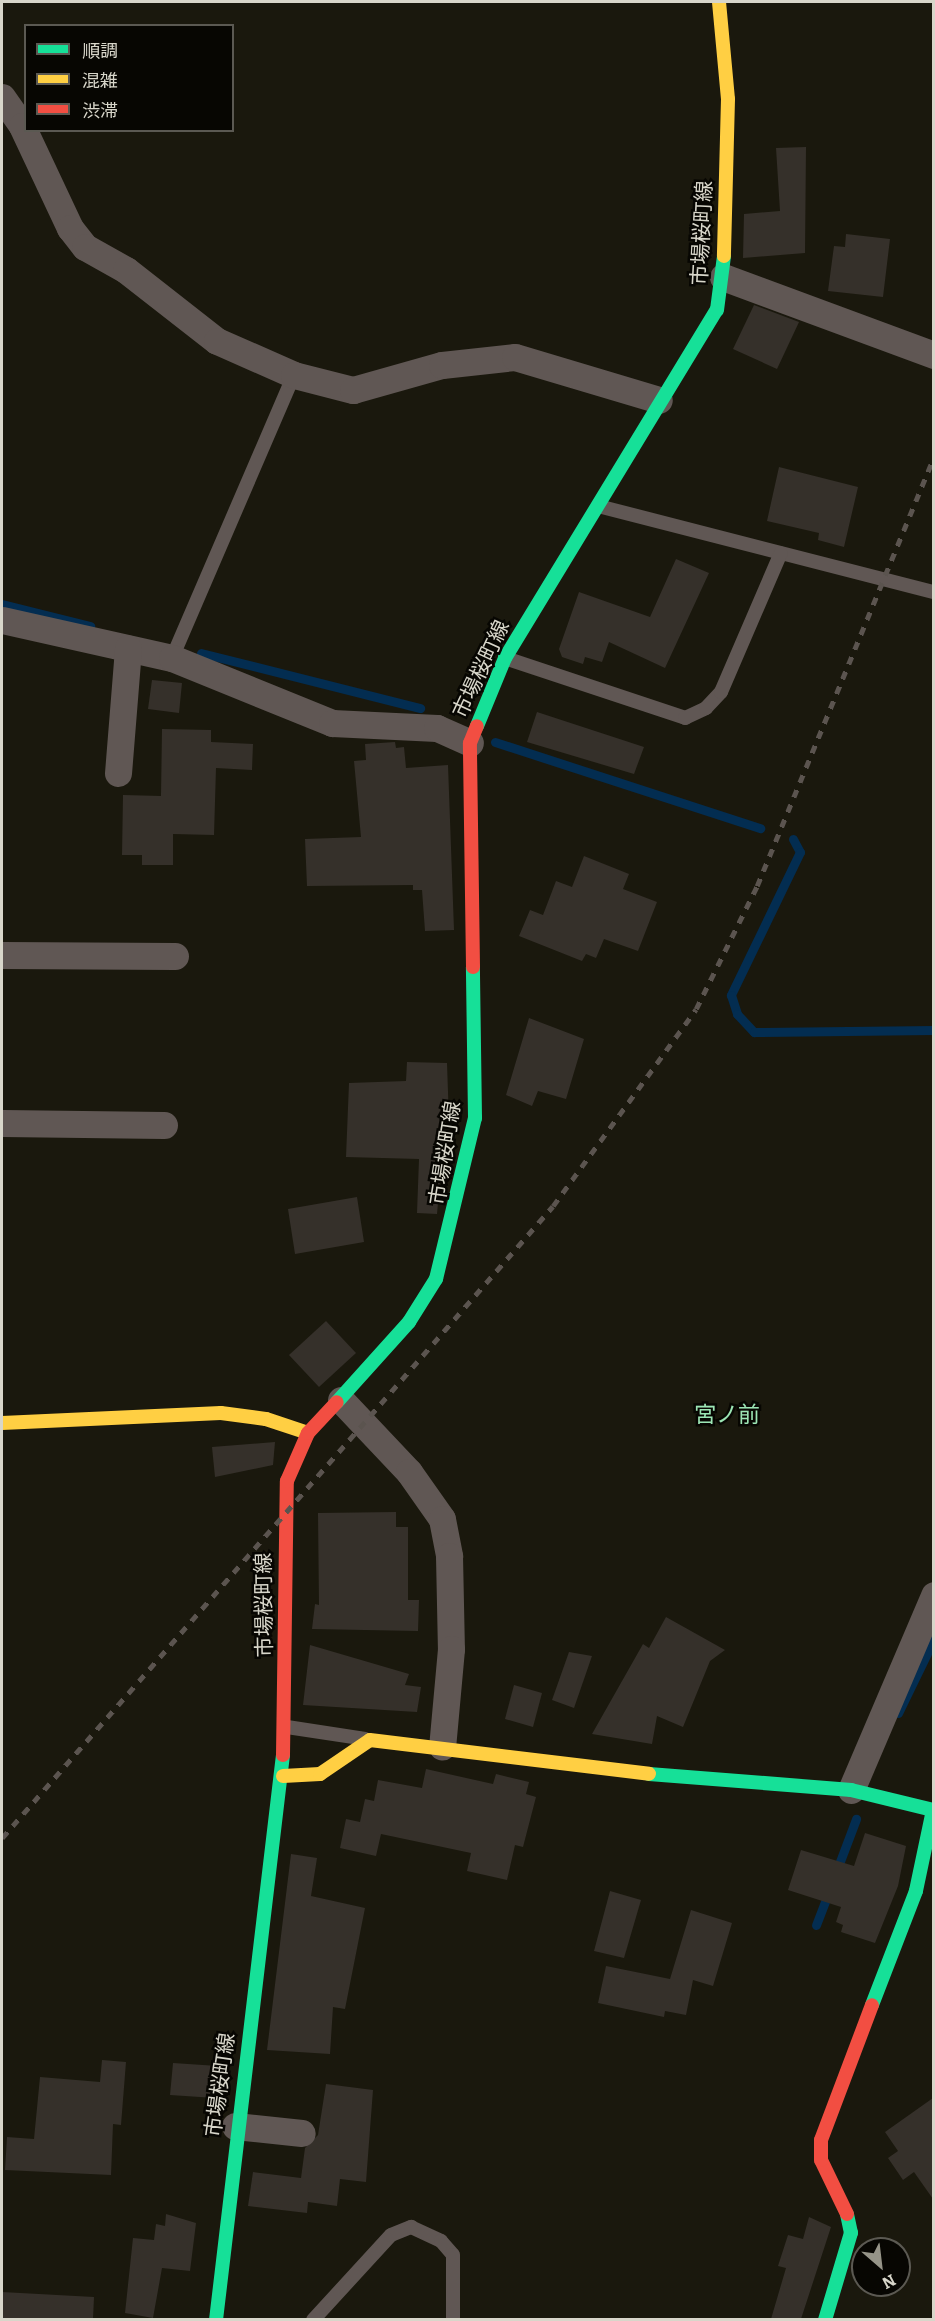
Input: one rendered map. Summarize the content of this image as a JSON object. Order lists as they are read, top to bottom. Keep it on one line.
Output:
{"streets":{"main road":["市場桜町線"]},"districts":["宮ノ前"],"legend":["順調","混雑","渋滞"],"north":"bottom right"}
